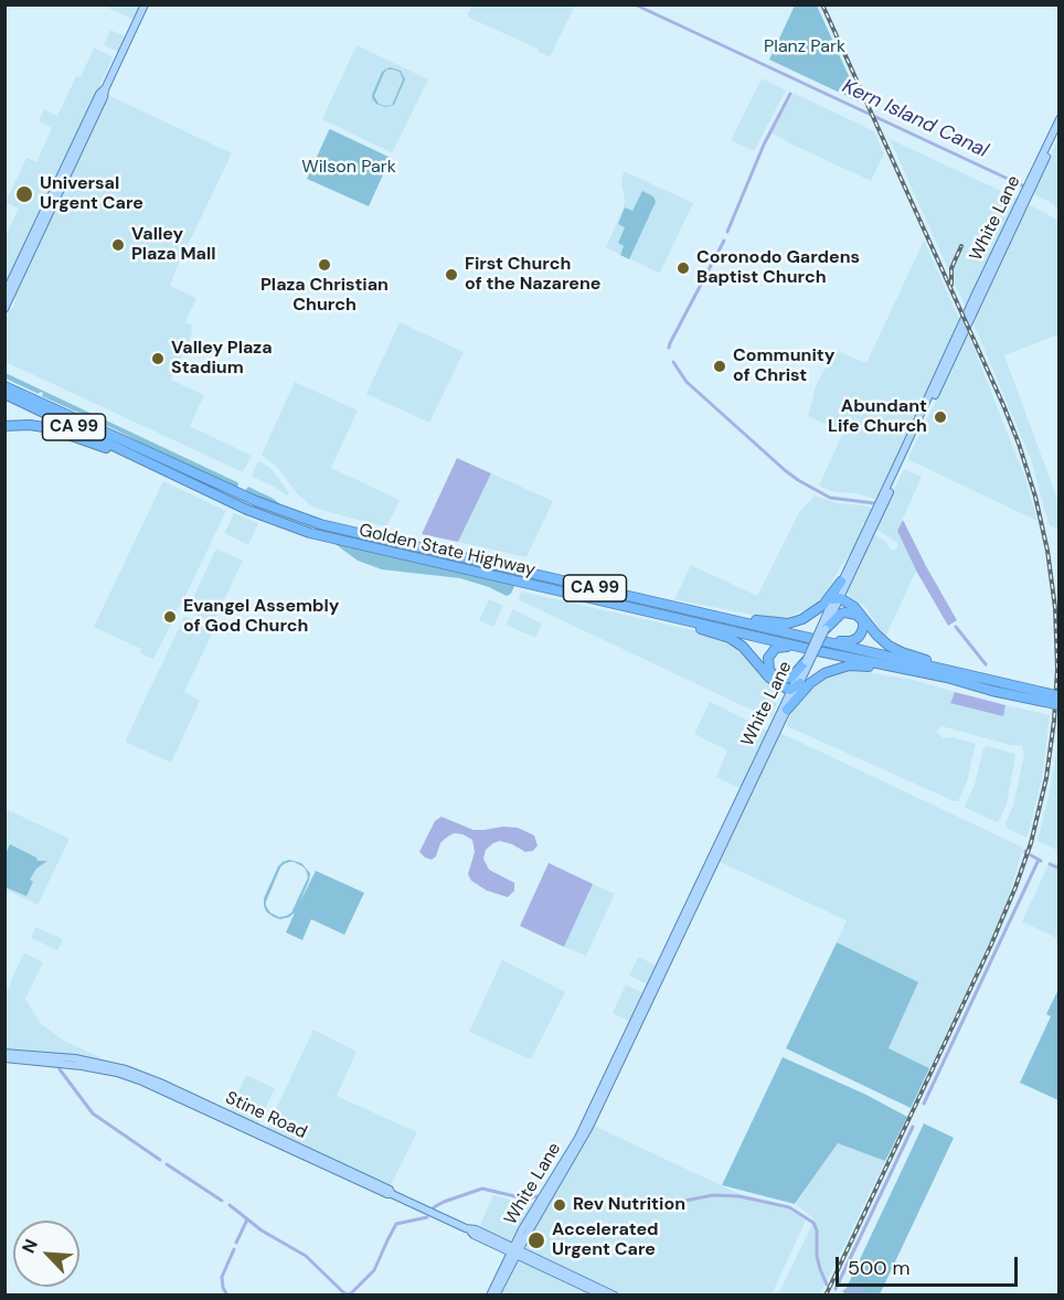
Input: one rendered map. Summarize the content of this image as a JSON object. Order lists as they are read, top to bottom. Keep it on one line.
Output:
{"streets":{"highway":["CA 99","Golden State Highway"],"main road":["White Lane","Stine Road"]},"crossings":[["White Lane","Stine Road"]],"water":["Kern Island Canal"],"parks":["Planz Park","Wilson Park"],"places":["Universal Urgent Care","Valley Plaza Mall","Plaza Christian Church","Coronodo Gardens Baptist Church","First Church of the Nazarene","Valley Plaza Stadium","Community of Christ","Abundant Life Church","Evangel Assembly of God Church","Rev Nutrition","Accelerated Urgent Care"],"scale_bar":"500 m","north":"top left"}
